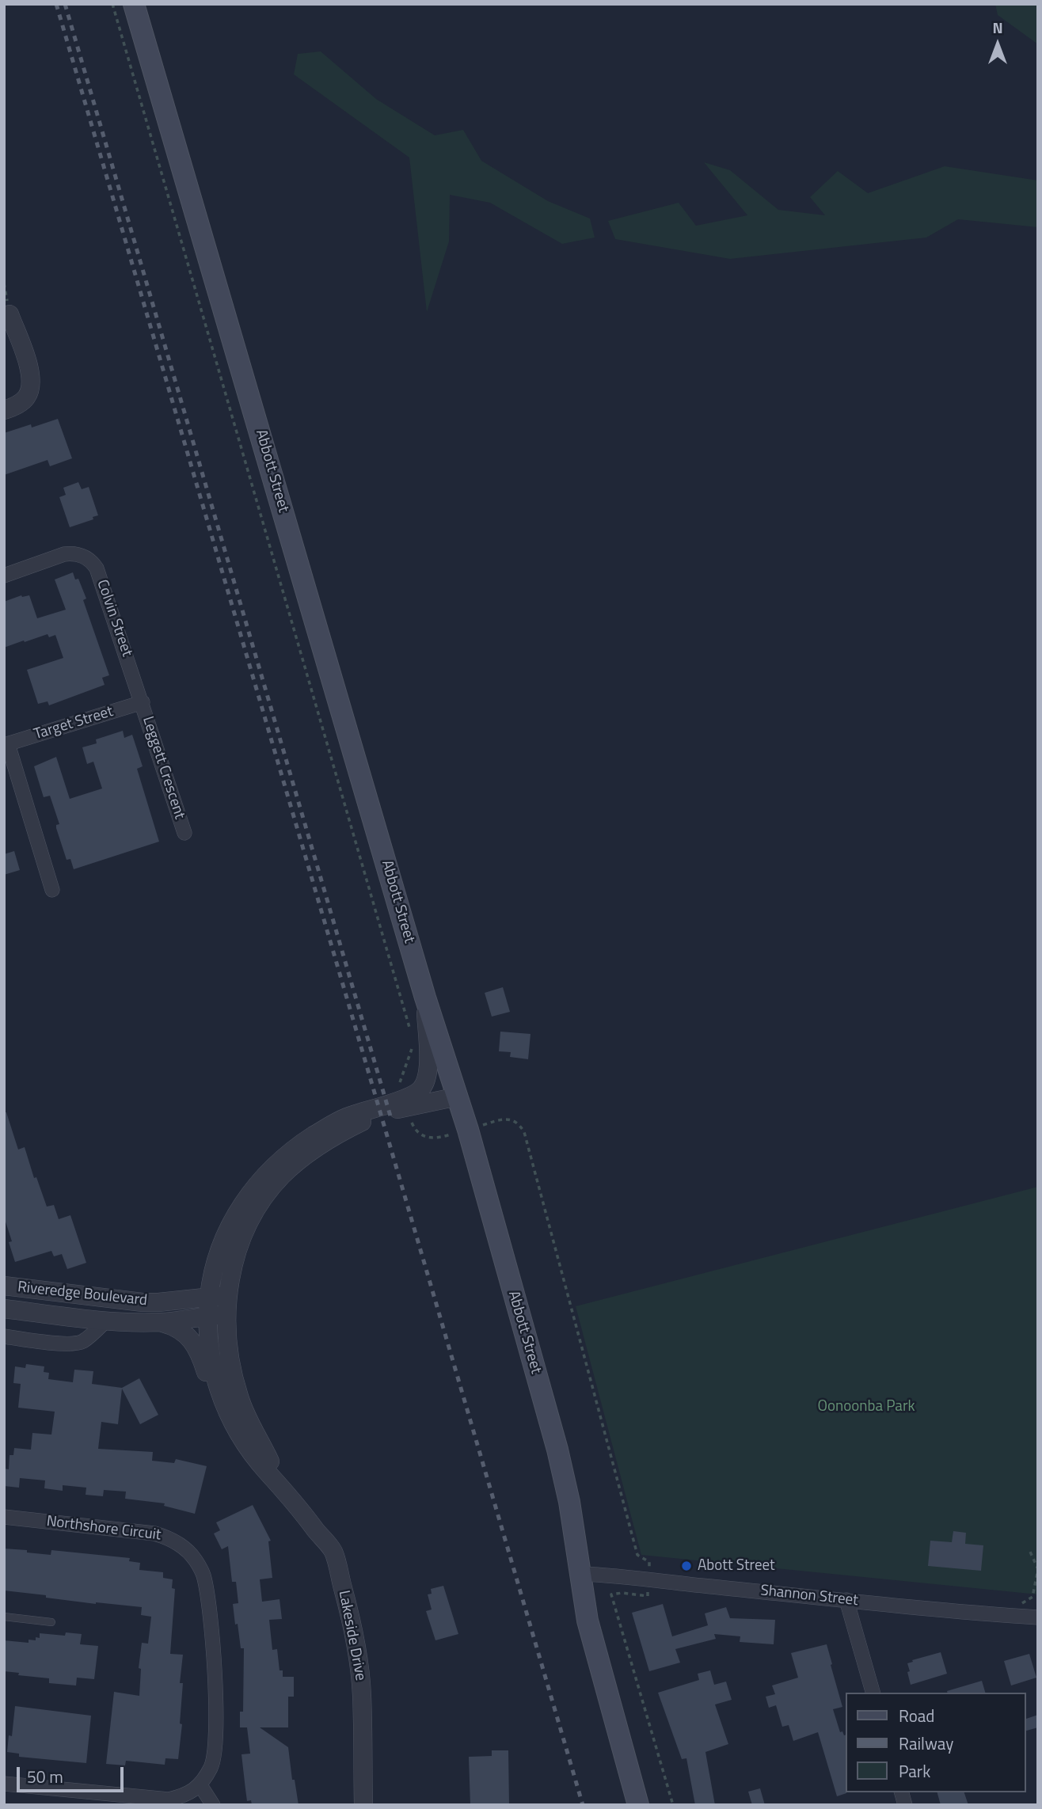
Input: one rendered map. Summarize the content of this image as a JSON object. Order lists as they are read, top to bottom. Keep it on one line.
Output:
{"streets":{"main road":["Abbott Street"],"street":["Colvin Street","Target Street","Leggett Crescent","Riveredge Boulevard","Northshore Circuit","Shannon Street","Lakeside Drive"]},"crossings":[["Abbott Street","Shannon Street"],["Abbott Street","Lakeside Drive"],["Colvin Street","Target Street"],["Colvin Street","Leggett Crescent"],["Target Street","Leggett Crescent"],["Riveredge Boulevard","Lakeside Drive"]],"parks":["Oonoonba Park"],"places":["Abott Street"],"legend":["Road","Railway","Park"],"scale_bar":"50 m","north":"top"}
